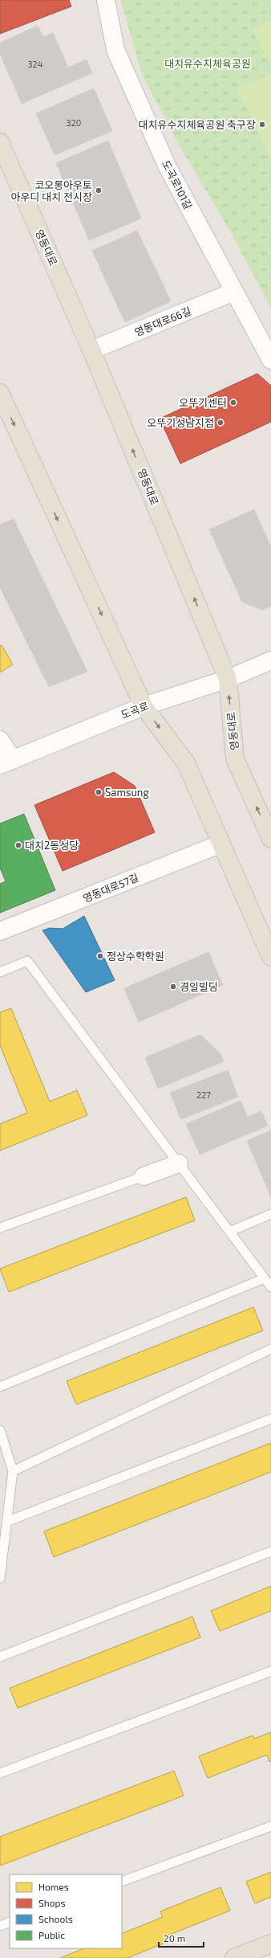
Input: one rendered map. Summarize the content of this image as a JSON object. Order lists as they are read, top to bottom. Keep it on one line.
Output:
{"streets":{"main road":["영동대로"],"street":["도곡로101길","영동대로66길","도곡로","영동대로57길"]},"crossings":[["도곡로101길","영동대로66길"],["영동대로","영동대로66길"],["영동대로","도곡로"]],"parks":["대치유수지체육공원"],"places":["대치유수지체육공원 축구장","코오롱아우토 아우디 대치 전시장","오뚜기센터","오뚜기성남지점","Samsung","대치2동성당","정상수학학원","경일빌딩"],"house_numbers":["324","320","227"],"legend":["Homes","Shops","Schools","Public"],"scale_bar":"20 m"}
